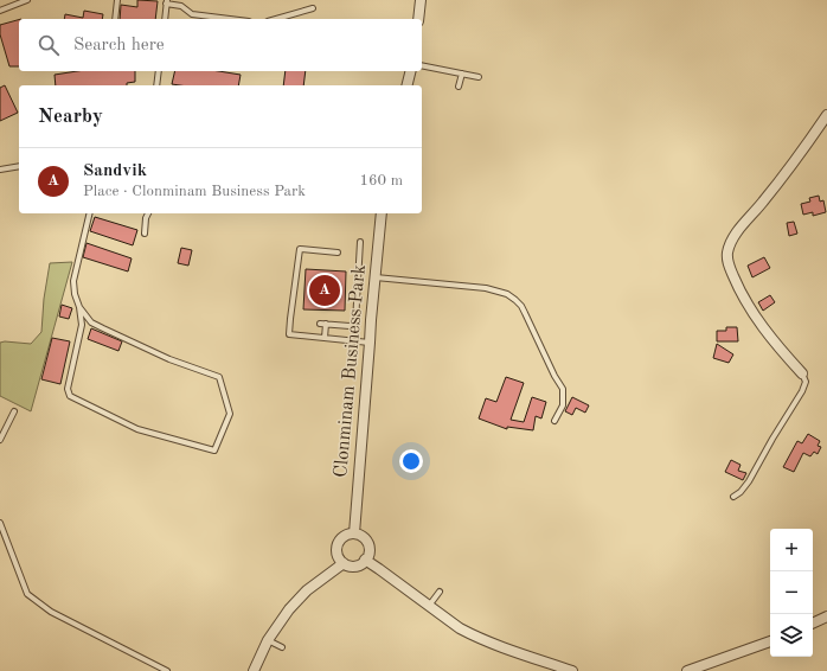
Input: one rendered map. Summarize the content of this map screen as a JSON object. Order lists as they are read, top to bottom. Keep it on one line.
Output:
{"streets":{"street":["Clonminam Business Park"]},"page":{"search":"Search here","heading":"Nearby","list":[{"mark":"A","name":"Sandvik","note":"Place · Clonminam Business Park","value":"160 m"}],"pins":"A","map_buttons":["+","−"]}}
